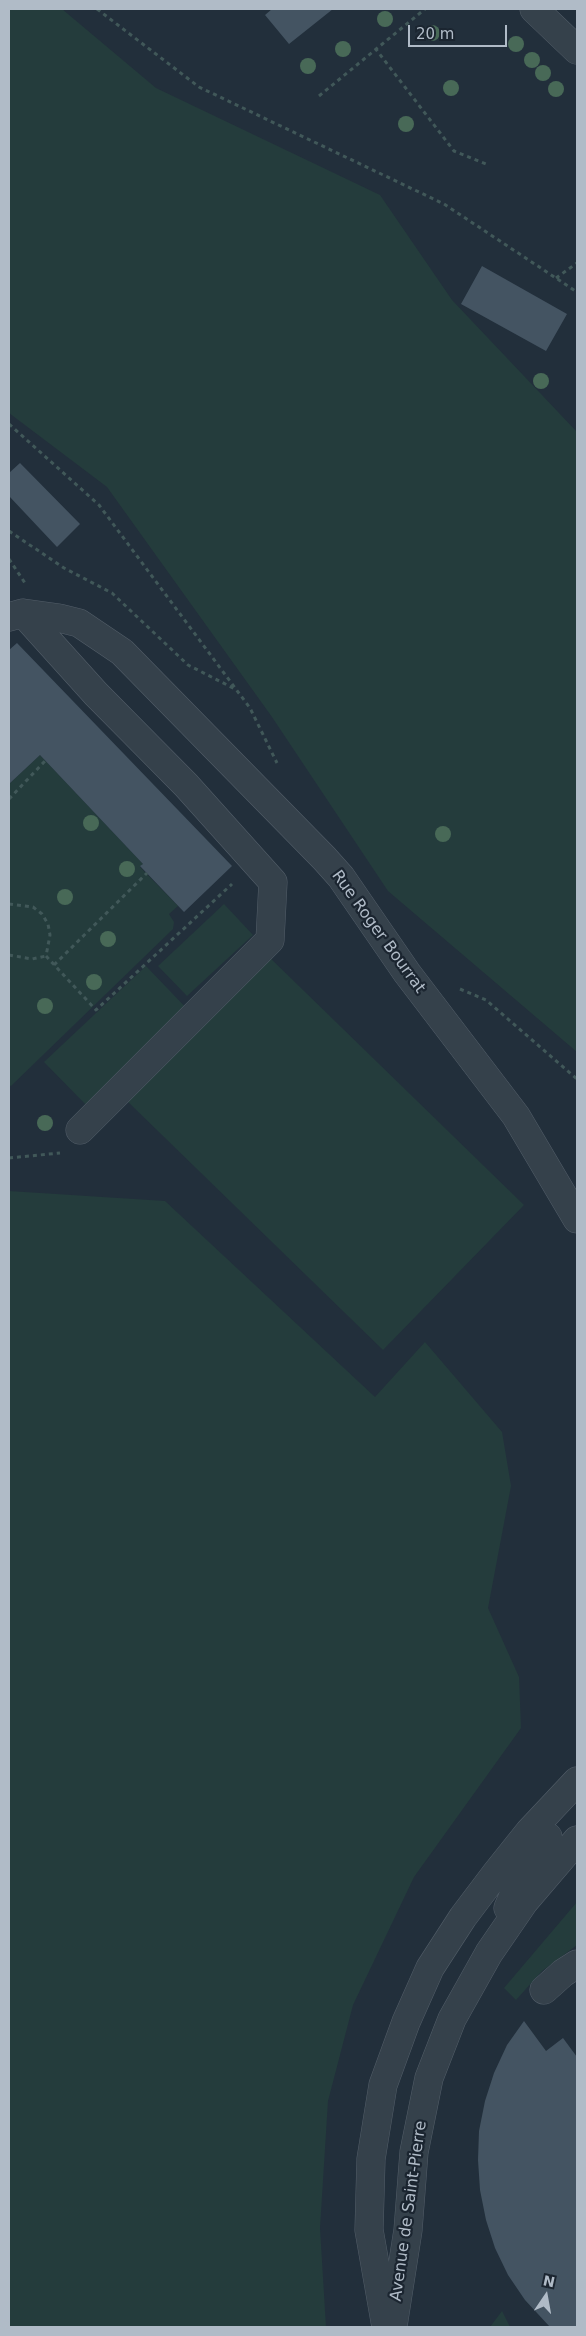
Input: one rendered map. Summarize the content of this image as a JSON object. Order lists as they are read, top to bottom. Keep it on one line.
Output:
{"streets":{"street":["Rue Roger Bourrat","Avenue de Saint-Pierre"]},"scale_bar":"20 m","north":"top"}
